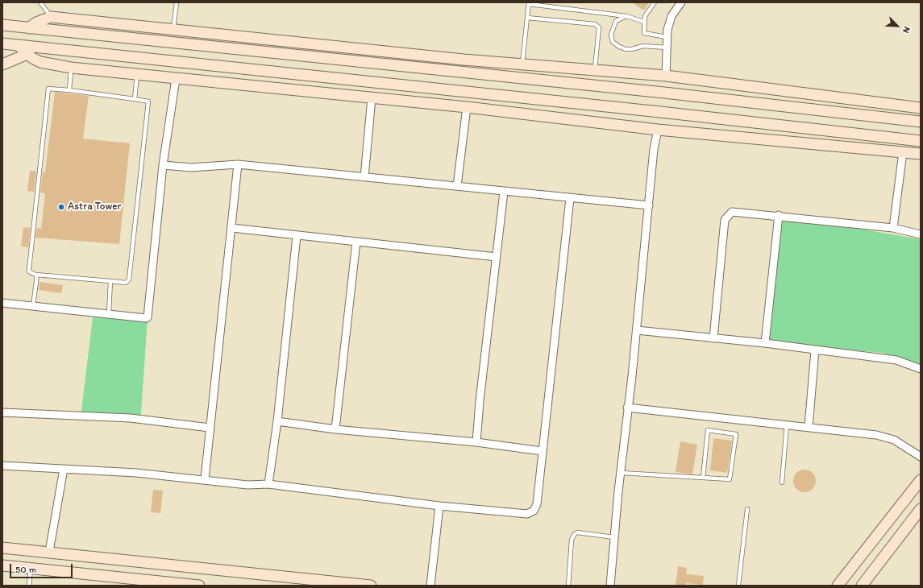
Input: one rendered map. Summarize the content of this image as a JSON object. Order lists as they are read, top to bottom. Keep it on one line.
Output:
{"places":["Astra Tower"],"scale_bar":"50 m","north":"bottom right"}
